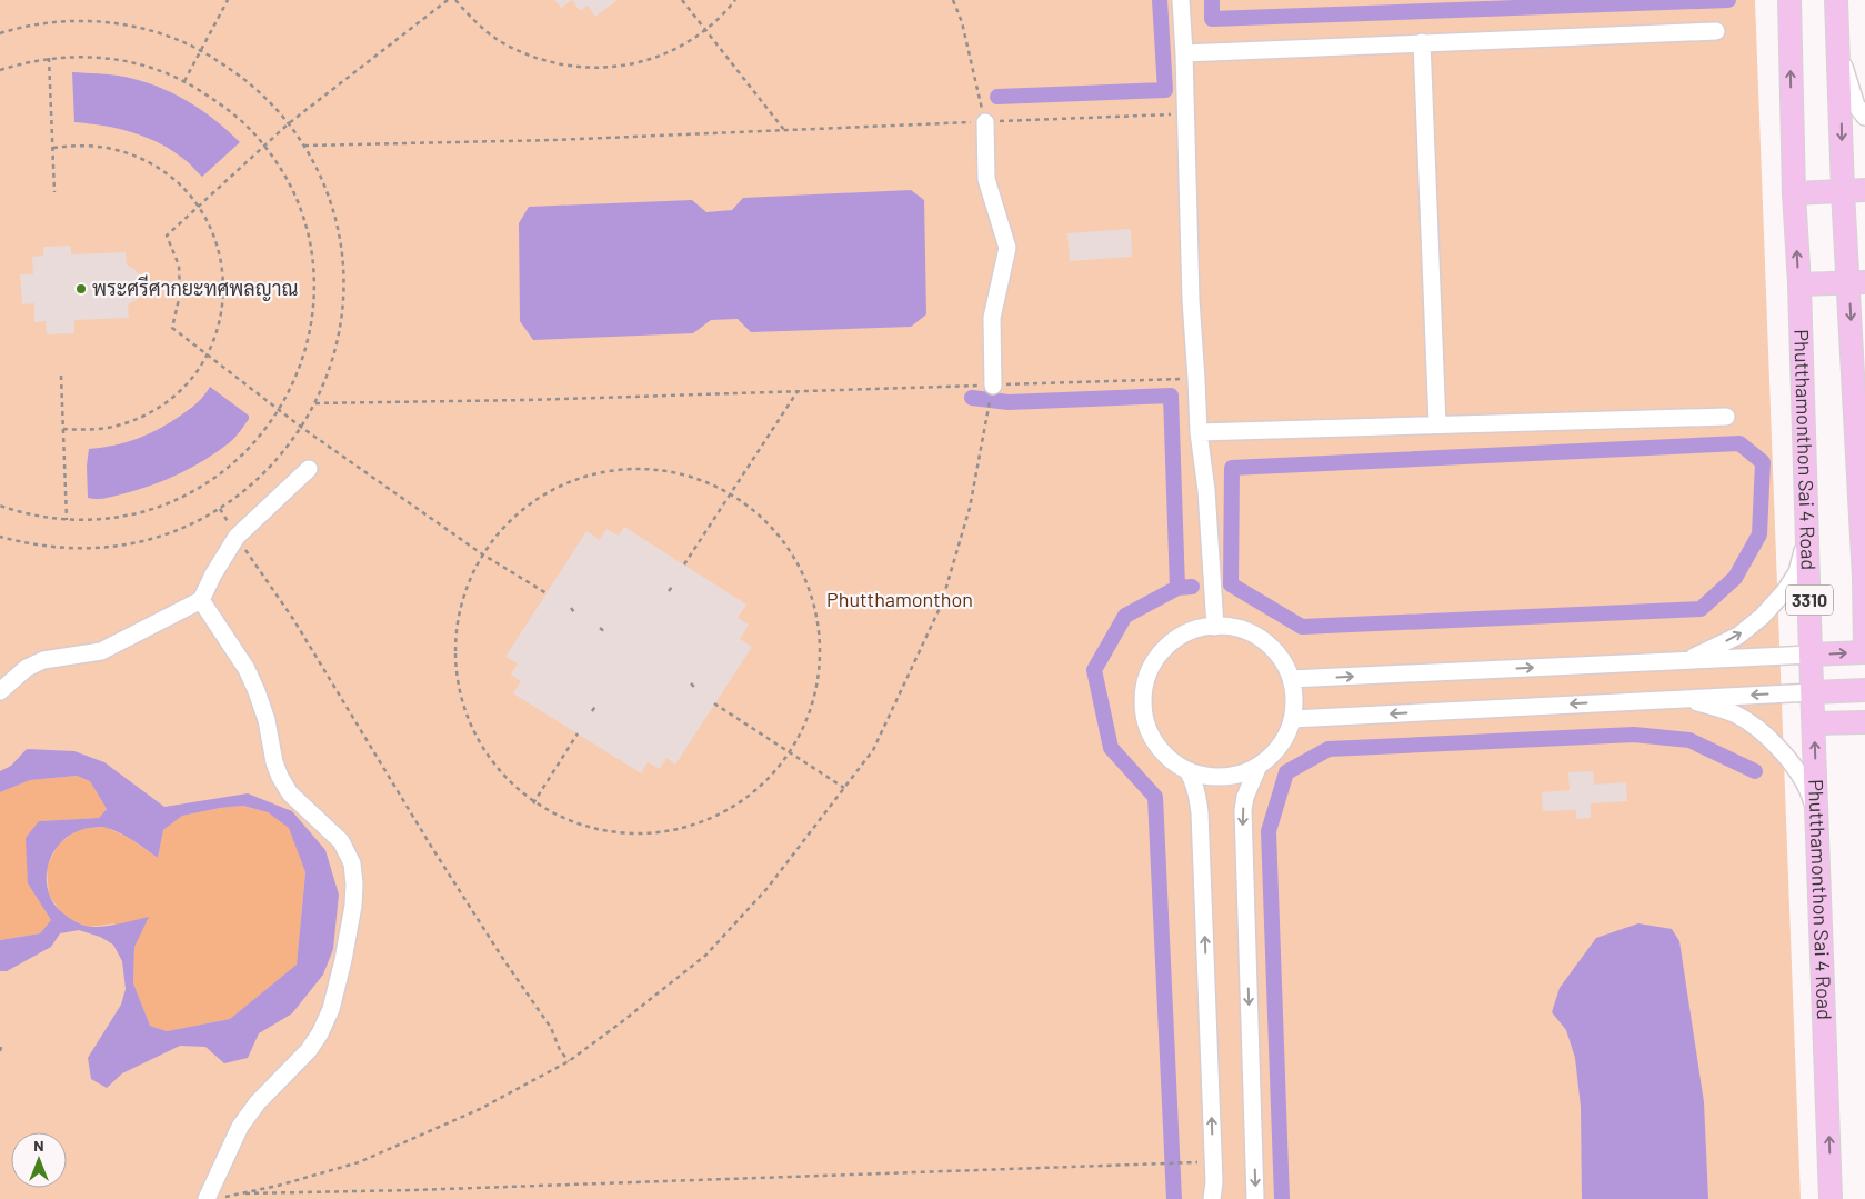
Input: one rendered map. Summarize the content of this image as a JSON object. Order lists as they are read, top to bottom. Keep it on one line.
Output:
{"streets":{"main road":["Phutthamonthon Sai 4 Road","3310"]},"parks":["Phutthamonthon"],"places":["พระศรีศากยะทศพลญาณ"],"north":"top"}
